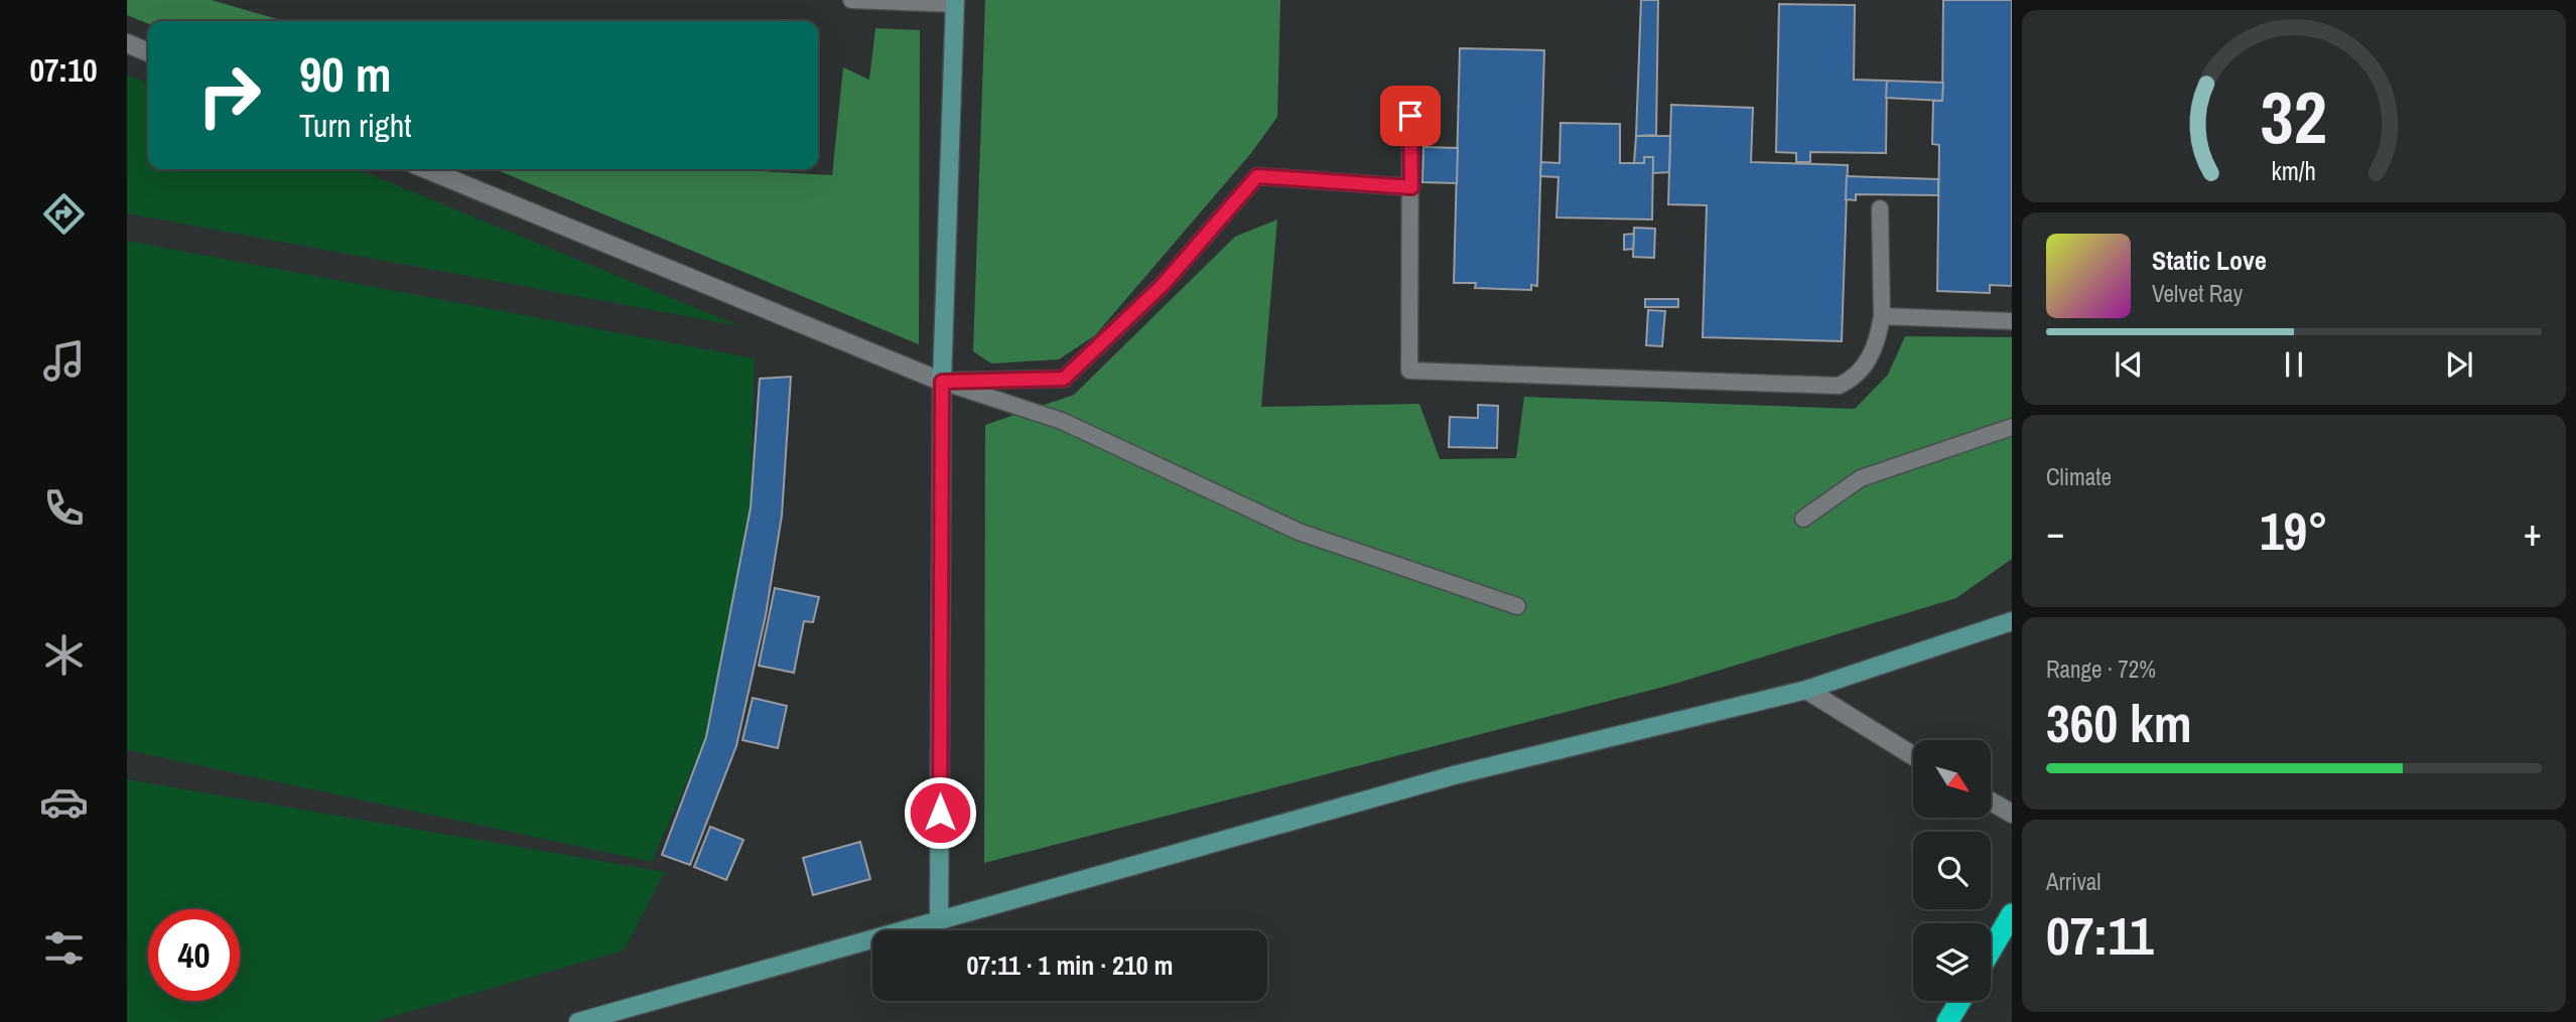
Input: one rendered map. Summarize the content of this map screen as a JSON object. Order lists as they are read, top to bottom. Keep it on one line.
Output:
{"north":"bottom right","page":{"tabs":"07:10","turn":["90 m","Turn right"],"song":["Static Love","Velvet Ray"],"tile":["Climate",["Range · 72%","360 km"],["Arrival","07:11"]],"heat":["−","19°","+"],"limit":"40","trip":"07:11 · 1 min · 210 m","gauge":["32","km/h"]}}
